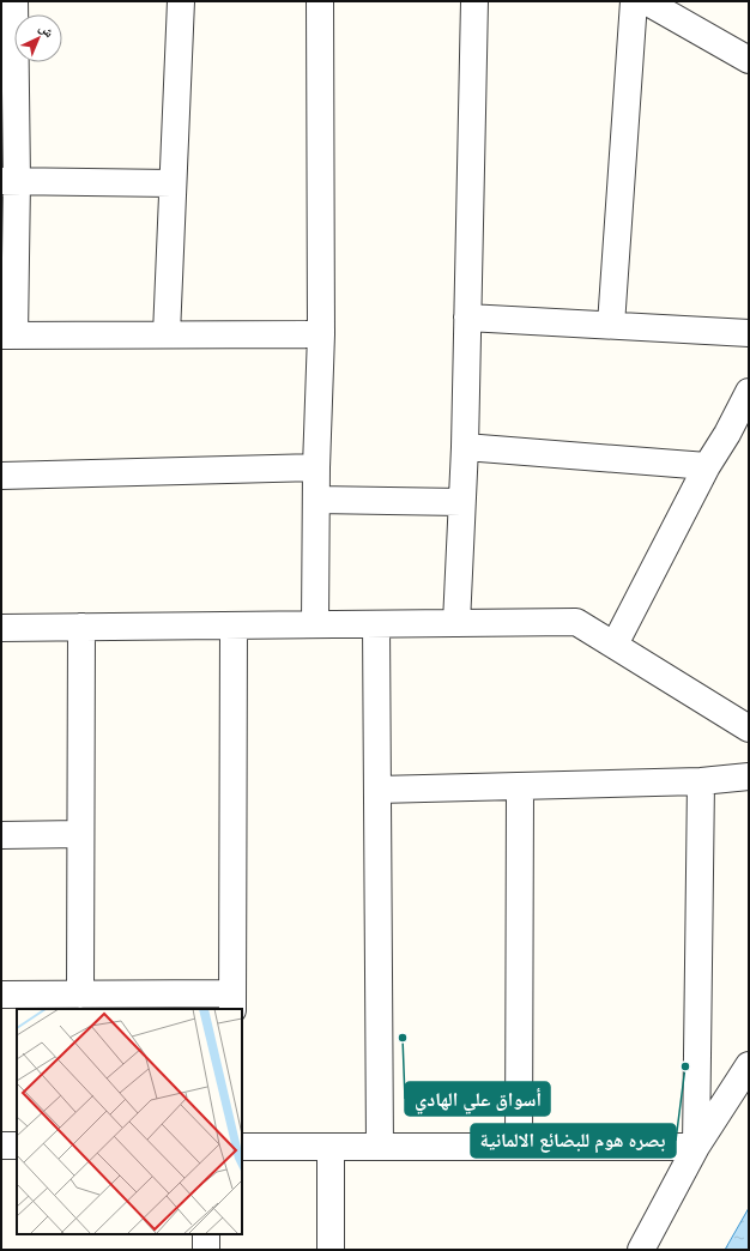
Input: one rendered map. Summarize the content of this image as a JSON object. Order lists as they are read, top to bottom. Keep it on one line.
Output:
{"places":["أسواق علي الهادي","بصره هوم للبضائع الالمانية"],"north":"top right"}
